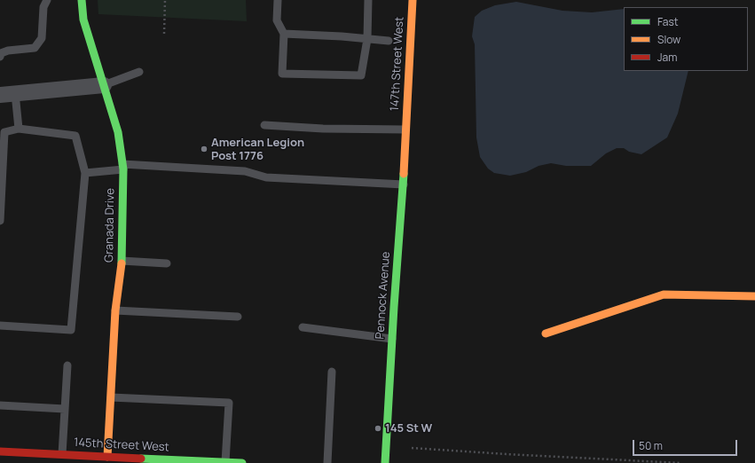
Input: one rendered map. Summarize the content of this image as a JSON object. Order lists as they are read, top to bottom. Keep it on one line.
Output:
{"streets":{"street":["147th Street West","Granada Drive","Pennock Avenue","145th Street West"]},"crossings":[["147th Street West","Pennock Avenue"],["Granada Drive","145th Street West"]],"places":["American Legion Post 1776","145 St W"],"legend":["Fast","Slow","Jam"],"scale_bar":"50 m"}
